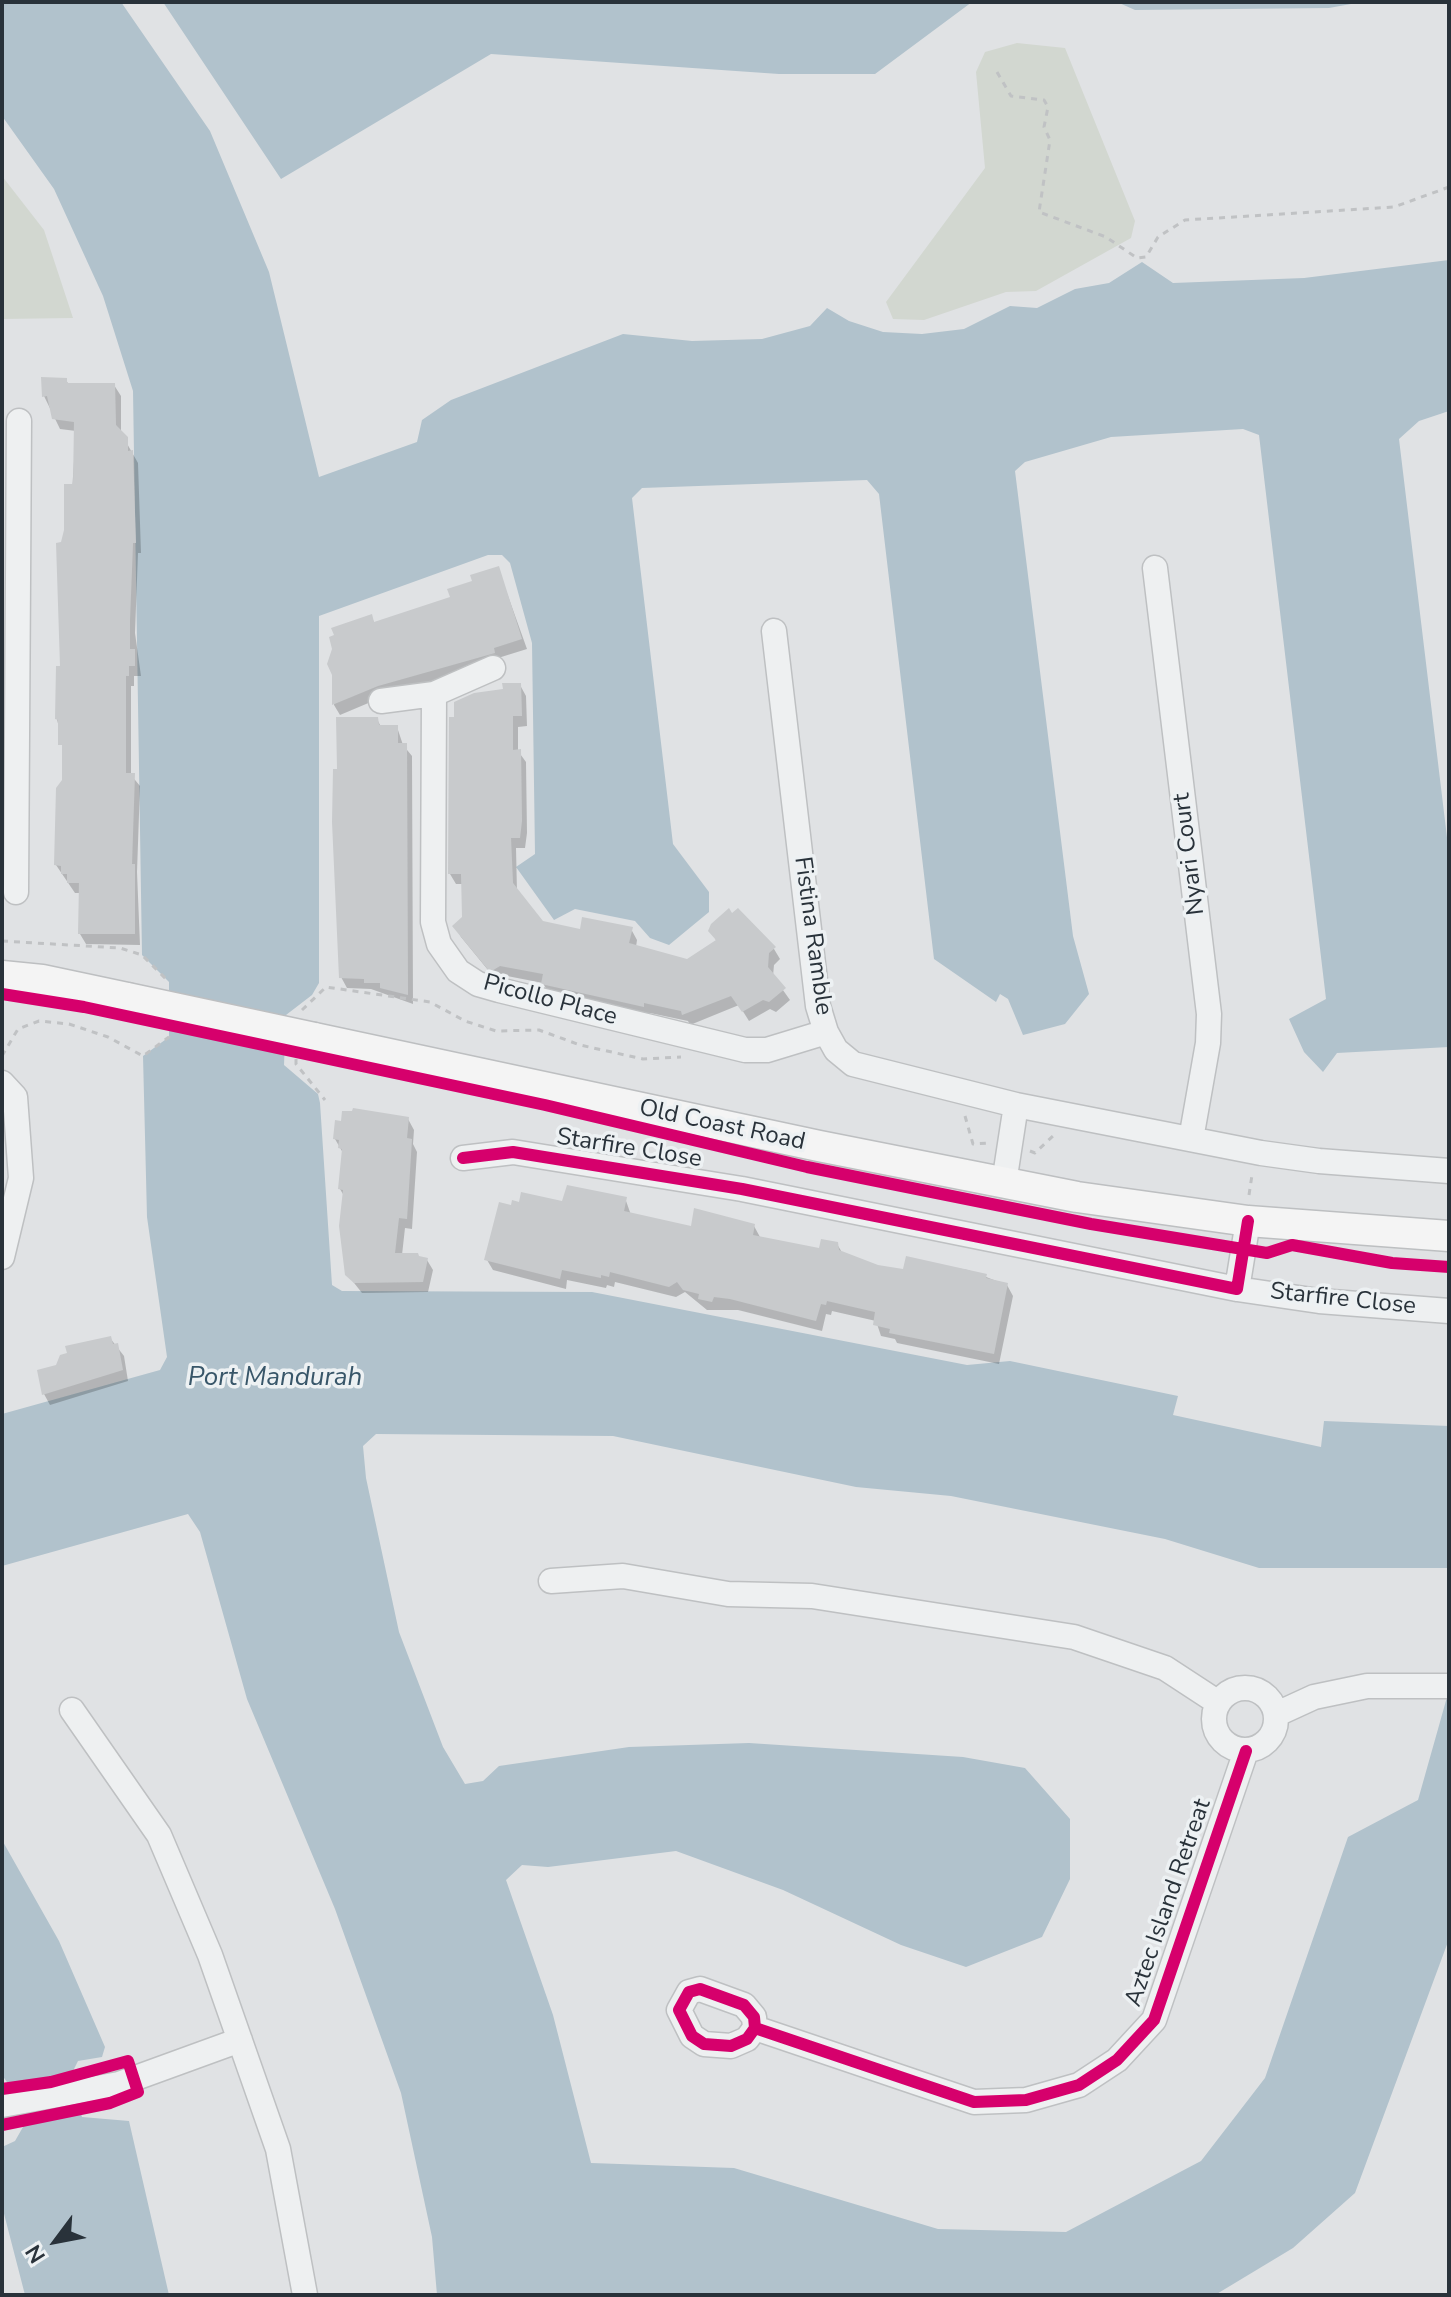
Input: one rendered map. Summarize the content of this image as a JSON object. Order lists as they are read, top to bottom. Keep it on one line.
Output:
{"streets":{"main road":["Old Coast Road"],"street":["Nyari Court","Fistina Ramble","Picollo Place","Starfire Close","Aztec Island Retreat"]},"crossings":[["Nyari Court","Fistina Ramble"],["Fistina Ramble","Picollo Place"],["Old Coast Road","Starfire Close"]],"water":["Port Mandurah"],"north":"bottom left"}
